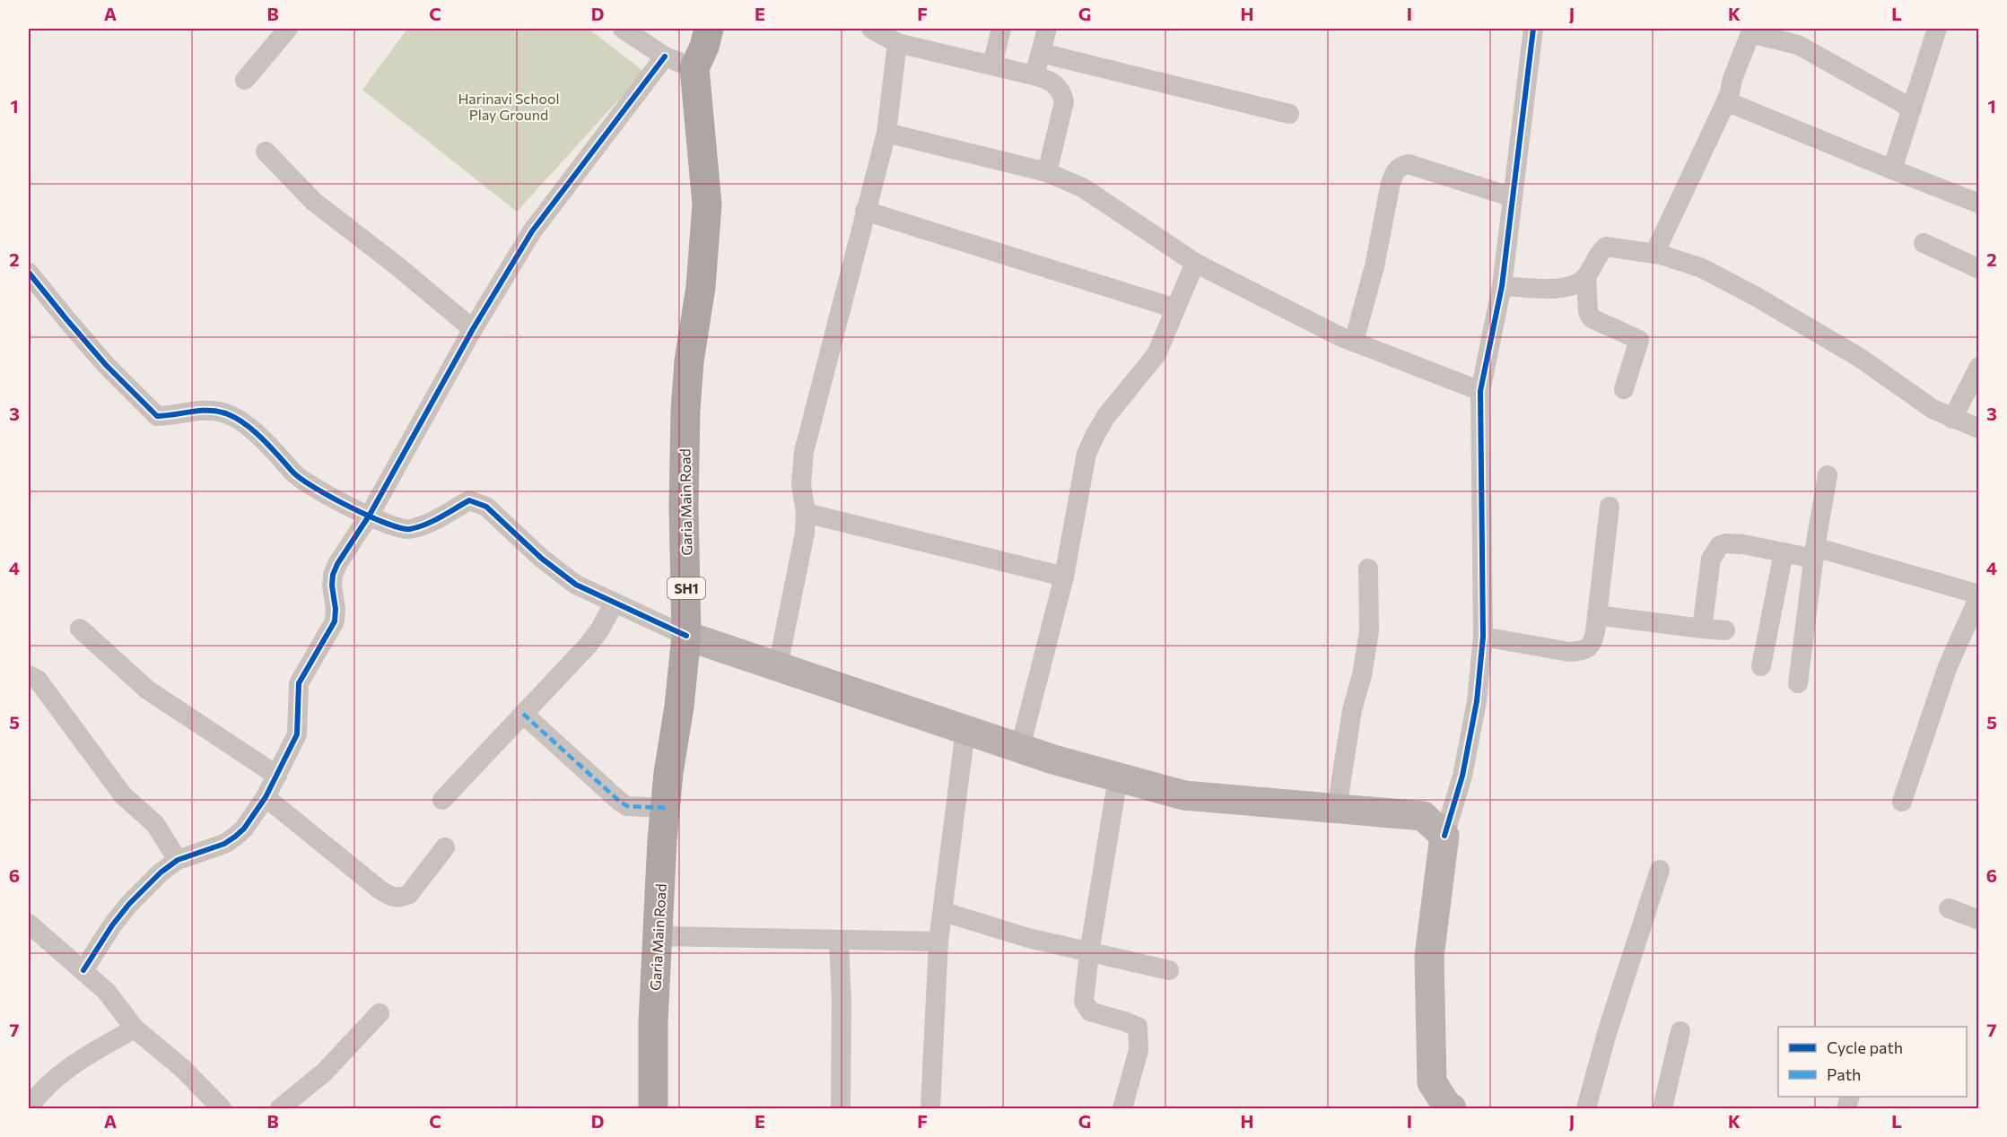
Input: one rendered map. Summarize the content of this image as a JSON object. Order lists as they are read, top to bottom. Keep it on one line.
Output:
{"streets":{"main road":["Garia Main Road","SH1"]},"parks":["Harinavi School Play Ground"],"legend":["Cycle path","Path"],"grid":{"columns":["A","B","C","D","E","F","G","H","I","J","K","L"],"rows":["1","2","3","4","5","6","7"]}}
